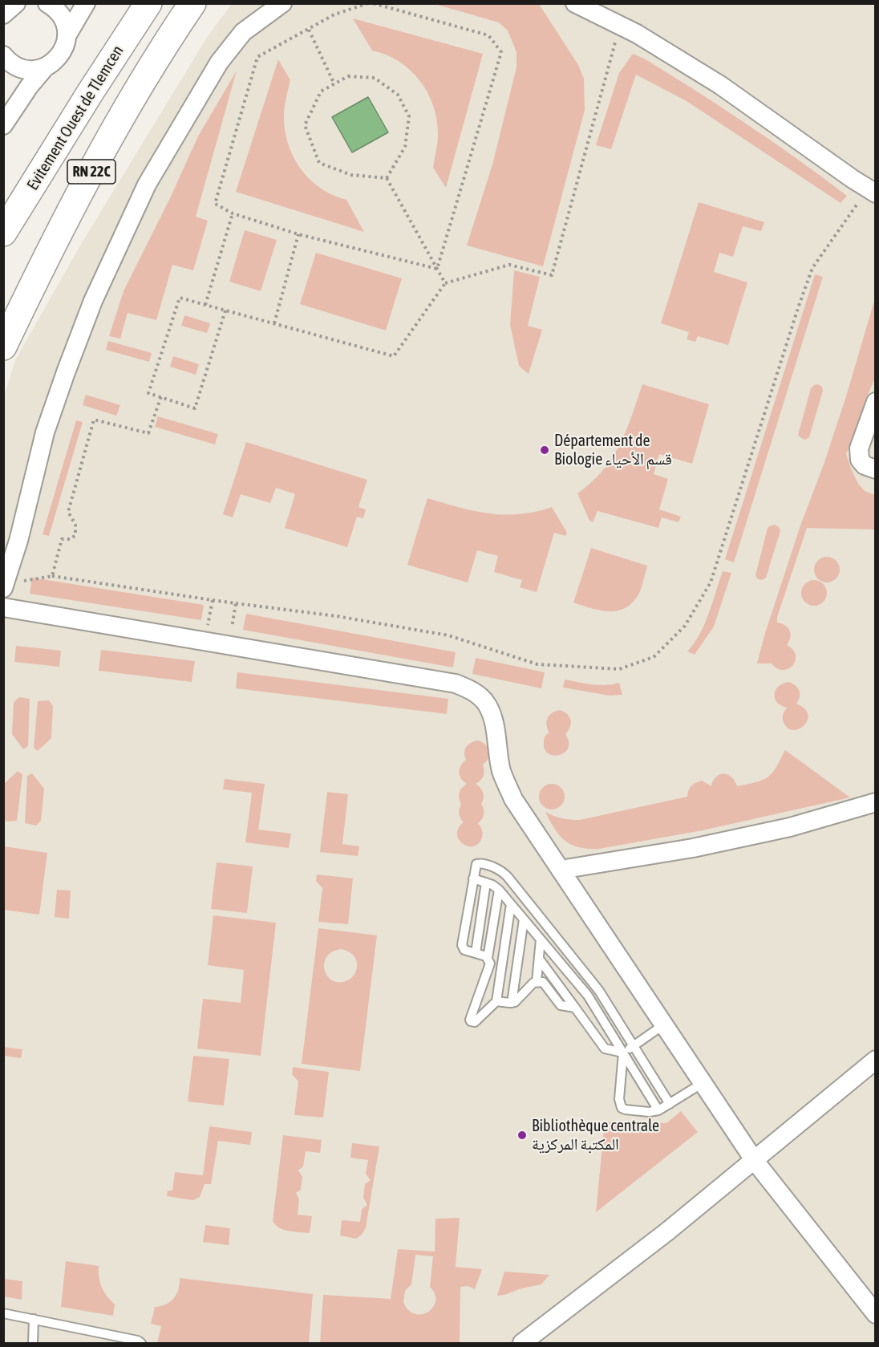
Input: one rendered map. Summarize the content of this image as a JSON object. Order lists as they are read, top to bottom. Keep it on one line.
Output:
{"streets":{"highway":["Evitement Ouest de Tlemcen","RN 22C"]},"places":["Département de Biologie قسم الأحياء","Bibliothèque centrale المكتبة المركزية"]}
